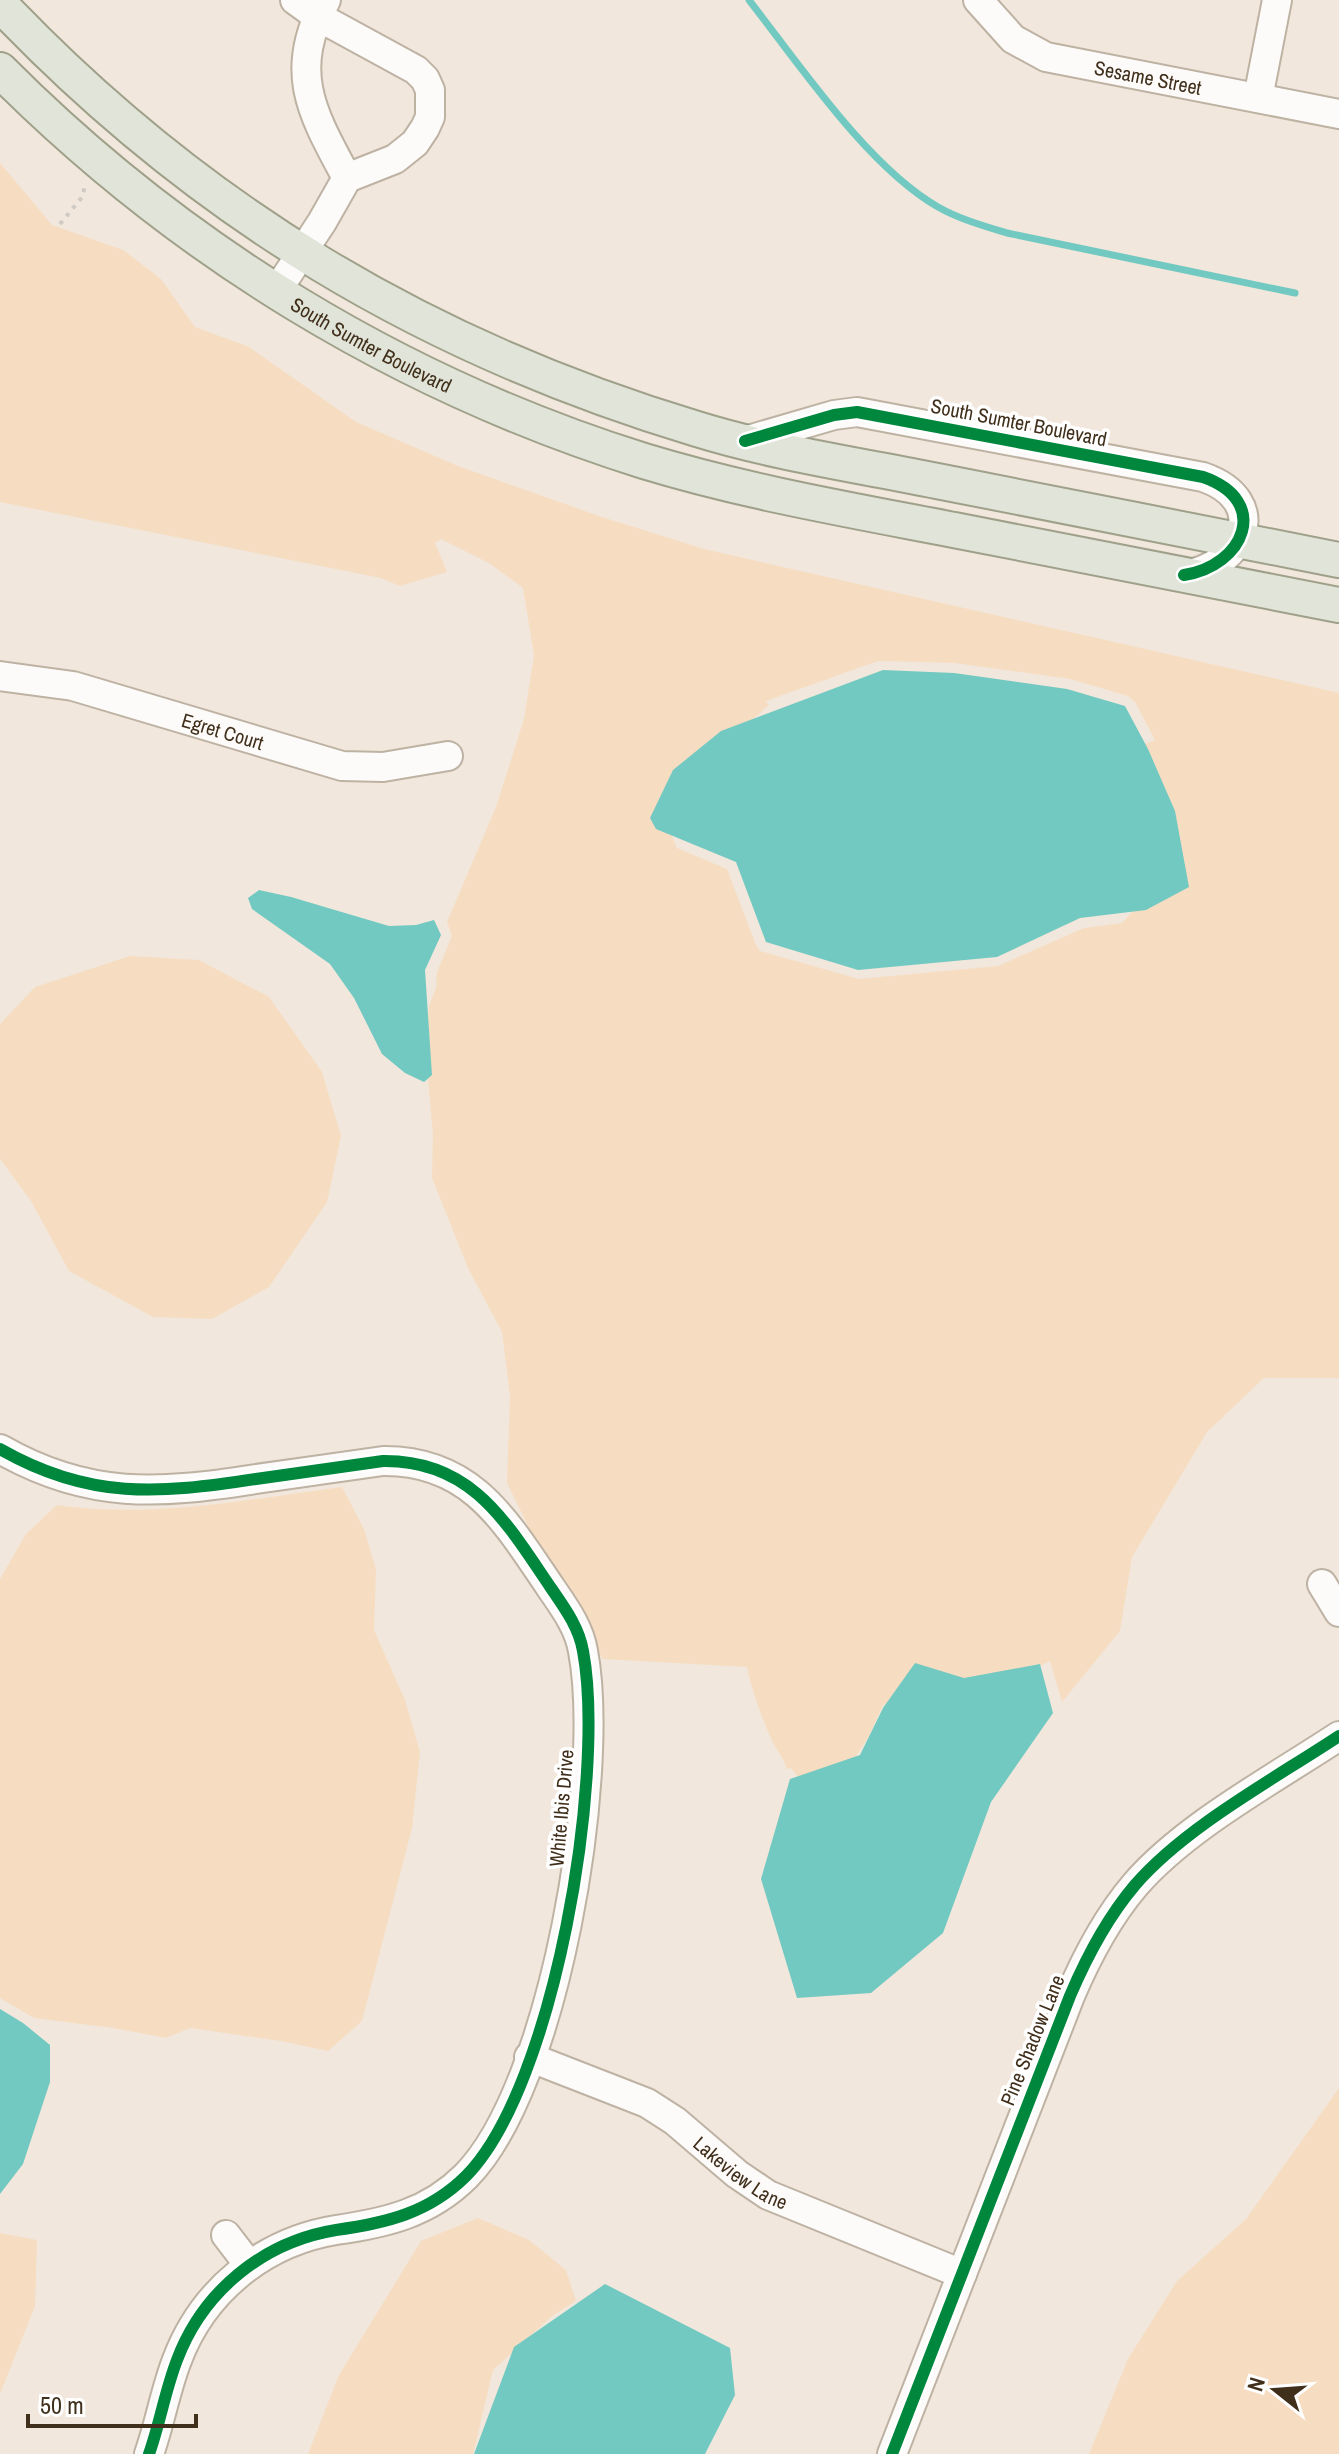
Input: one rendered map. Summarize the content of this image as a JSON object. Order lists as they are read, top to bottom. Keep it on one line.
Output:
{"streets":{"main road":["South Sumter Boulevard"],"street":["Sesame Street","Egret Court","White Ibis Drive","Pine Shadow Lane","Lakeview Lane"]},"crossings":[["White Ibis Drive","Lakeview Lane"],["Pine Shadow Lane","Lakeview Lane"]],"scale_bar":"50 m","north":"left"}
